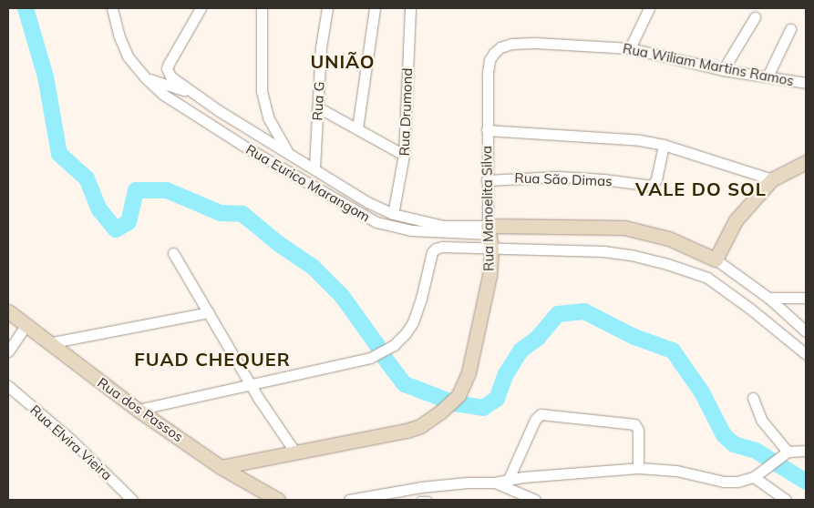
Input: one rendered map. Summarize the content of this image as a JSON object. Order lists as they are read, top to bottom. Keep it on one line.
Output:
{"streets":{"street":["Rua Wiliam Martins Ramos","Rua G","Rua Drumond","Rua São Dimas","Rua Eurico Marangom","Rua Manoelita Silva","Rua dos Passos","Rua Elvira Vieira"]},"crossings":[["Rua Wiliam Martins Ramos","Rua Manoelita Silva"],["Rua G","Rua Eurico Marangom"],["Rua Drumond","Rua Eurico Marangom"],["Rua São Dimas","Rua Manoelita Silva"],["Rua Eurico Marangom","Rua Manoelita Silva"]],"districts":["UNIÃO","VALE DO SOL","FUAD CHEQUER"]}
